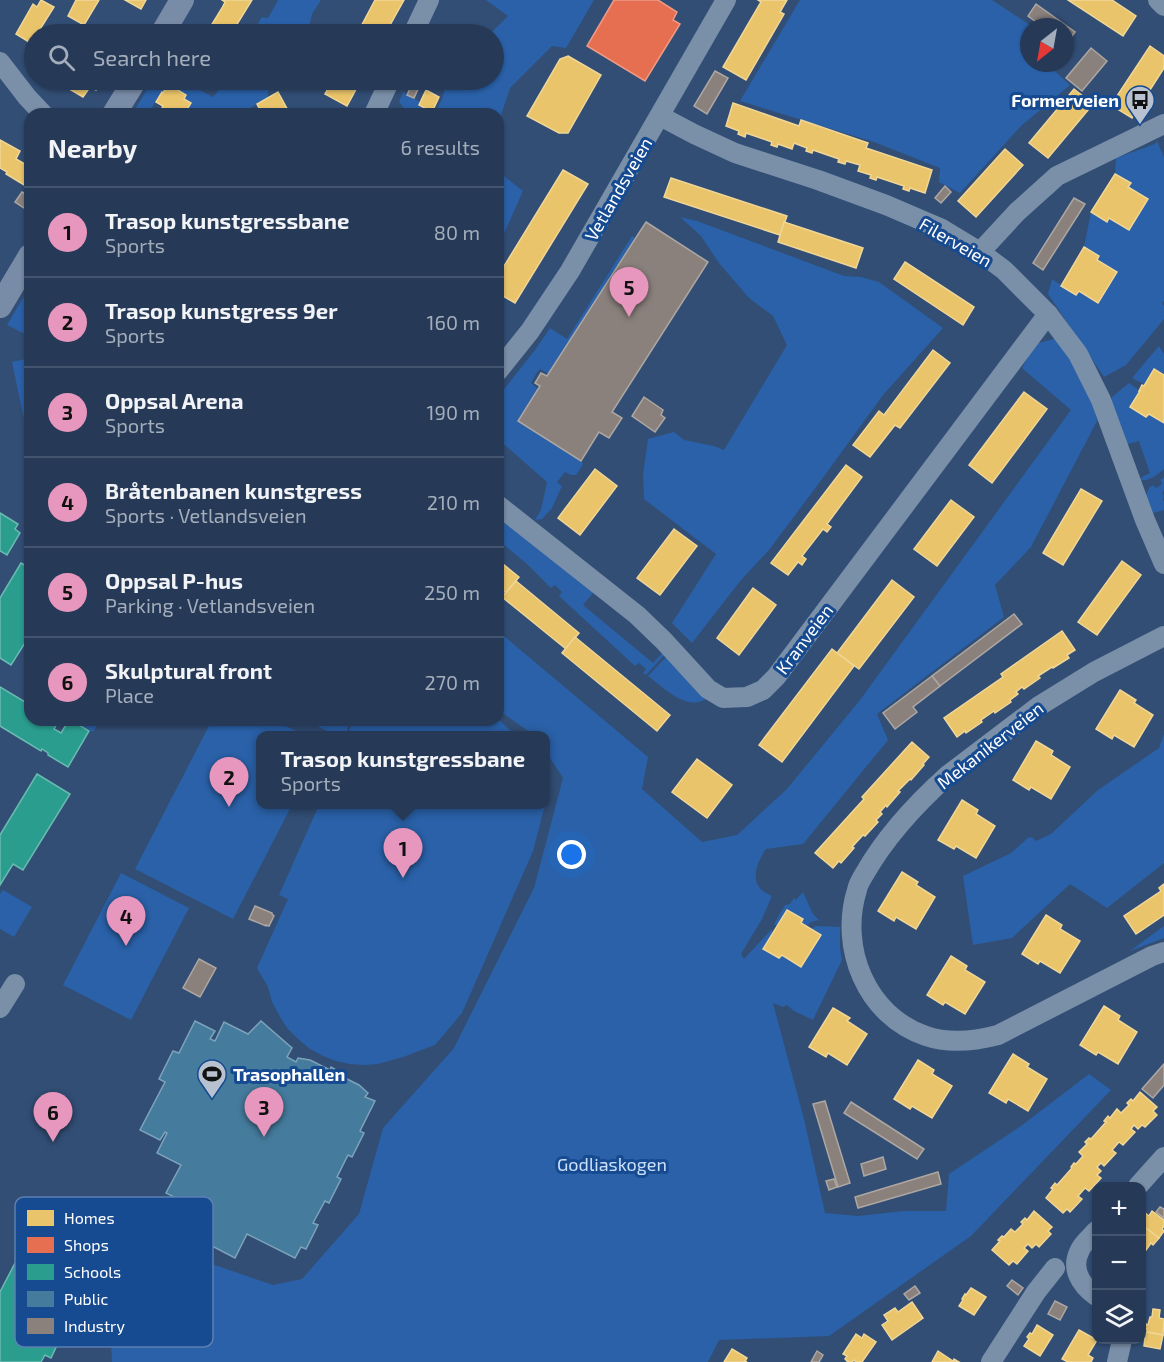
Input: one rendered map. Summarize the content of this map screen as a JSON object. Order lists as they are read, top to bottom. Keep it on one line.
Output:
{"streets":{"street":["Vetlandsveien","Filerveien","Kranveien","Mekanikerveien"]},"crossings":[["Vetlandsveien","Filerveien"],["Filerveien","Kranveien"]],"parks":["Godliaskogen"],"places":{"bus stop":["Formerveien"],"sports":["Trasophallen"]},"legend":["Homes","Shops","Schools","Public","Industry"],"north":"bottom left","page":{"search":"Search here","heading":["Nearby","6 results"],"list":[{"mark":"1","name":"Trasop kunstgressbane","note":"Sports","value":"80 m"},{"mark":"2","name":"Trasop kunstgress 9er","note":"Sports","value":"160 m"},{"mark":"3","name":"Oppsal Arena","note":"Sports","value":"190 m"},{"mark":"4","name":"Bråtenbanen kunstgress","note":"Sports · Vetlandsveien","value":"210 m"},{"mark":"5","name":"Oppsal P-hus","note":"Parking · Vetlandsveien","value":"250 m"},{"mark":"6","name":"Skulptural front","note":"Place","value":"270 m"}],"pins":["5","2","1","4","3","6"],"popup":["Trasop kunstgressbane","Sports"],"map_buttons":["+","−"]}}
